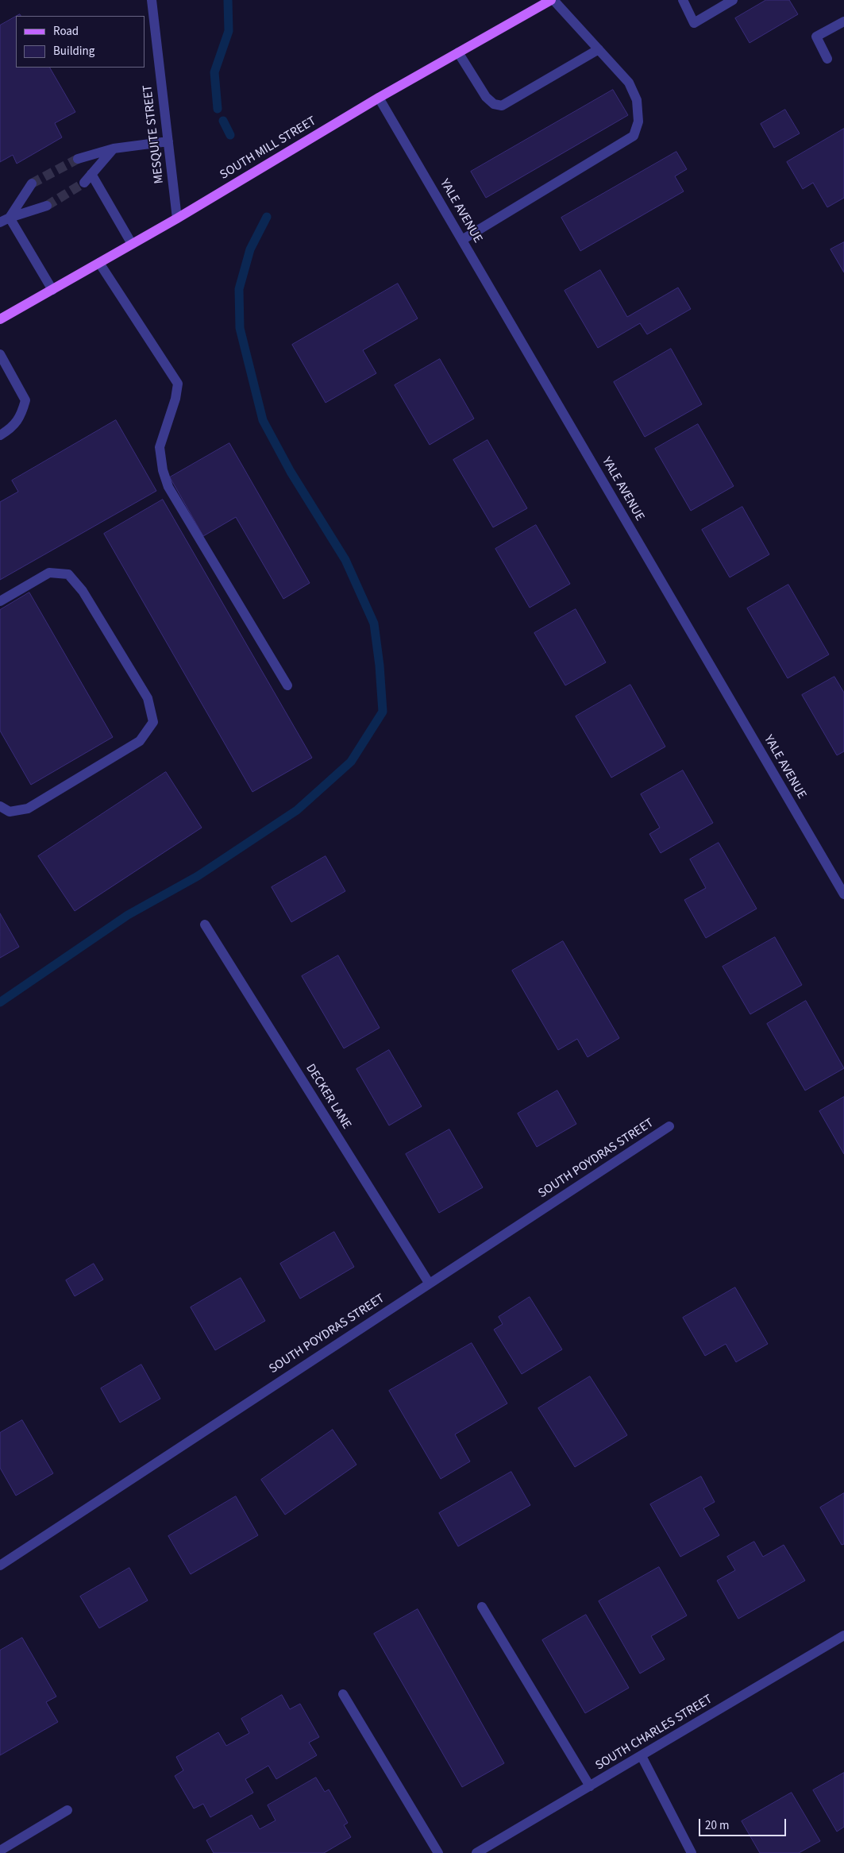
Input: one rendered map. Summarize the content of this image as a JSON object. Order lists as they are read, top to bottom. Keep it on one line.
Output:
{"streets":{"main road":["SOUTH MILL STREET"],"street":["MESQUITE STREET","YALE AVENUE","DECKER LANE","SOUTH POYDRAS STREET","SOUTH CHARLES STREET"]},"crossings":[["MESQUITE STREET","SOUTH MILL STREET"],["SOUTH MILL STREET","YALE AVENUE"],["DECKER LANE","SOUTH POYDRAS STREET"]],"legend":["Road","Building"],"scale_bar":"20 m"}
